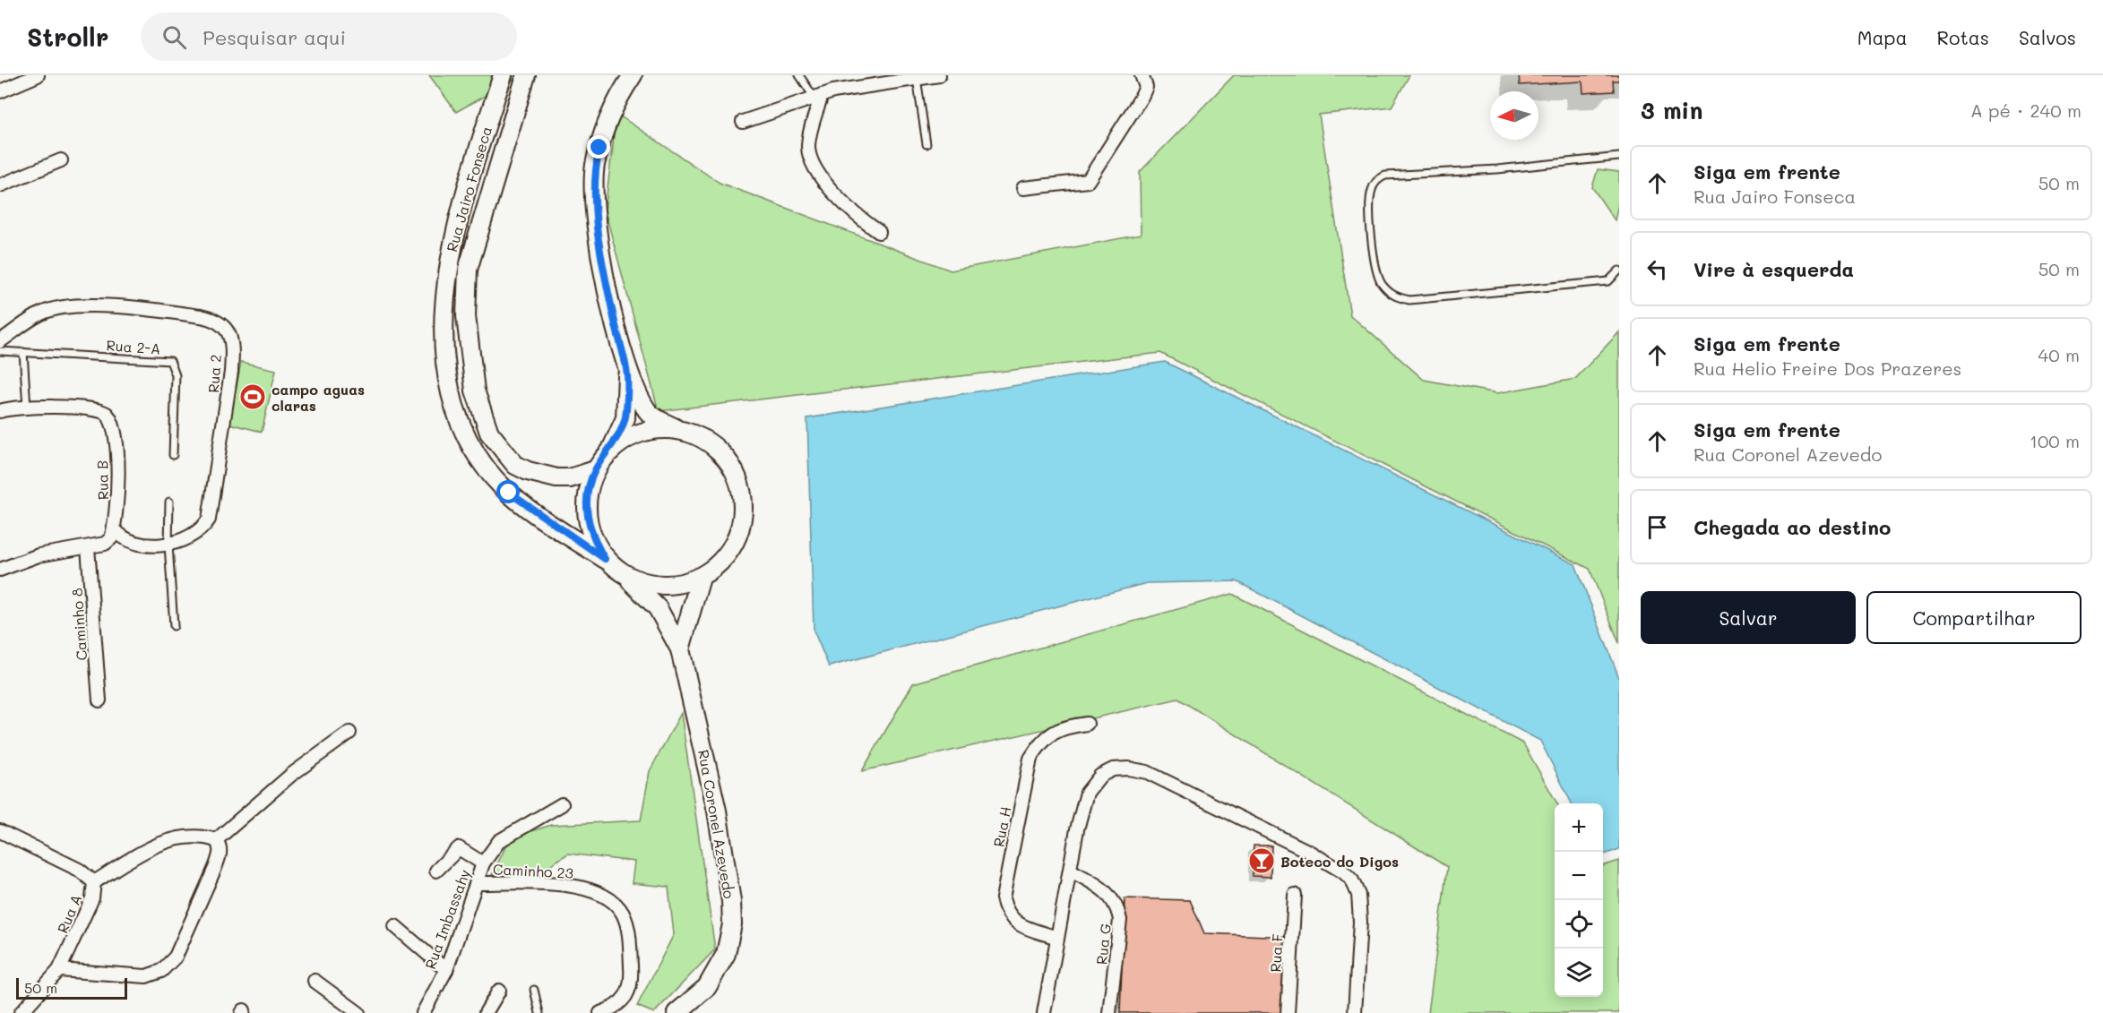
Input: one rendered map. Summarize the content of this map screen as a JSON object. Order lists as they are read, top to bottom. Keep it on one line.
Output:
{"streets":{"main road":["Rua Jairo Fonseca","Rua Coronel Azevedo"],"street":["Rua 2","Rua B","Caminho 8","Rua H","Caminho 23","Rua A","Rua Imbassahy","Rua G","Rua F"],"lane":["Rua 2-A"]},"crossings":[["Rua 2","Rua B"],["Caminho 23","Rua Imbassahy"]],"places":{"sports":["campo aguas claras"],"bar":["Boteco do Digos"]},"scale_bar":"50 m","north":"left","page":{"header":"Strollr","search":"Pesquisar aqui","nav":["Mapa","Rotas","Salvos"],"heading":["3 min","A pé · 240 m"],"list":[["Siga em frente","Rua Jairo Fonseca","50 m"],["Vire à esquerda","50 m"],["Siga em frente","Rua Helio Freire Dos Prazeres","40 m"],["Siga em frente","Rua Coronel Azevedo","100 m"],"Chegada ao destino"],"buttons":["Salvar","Compartilhar"],"map_buttons":["+","−"],"scale":"50 m"}}
